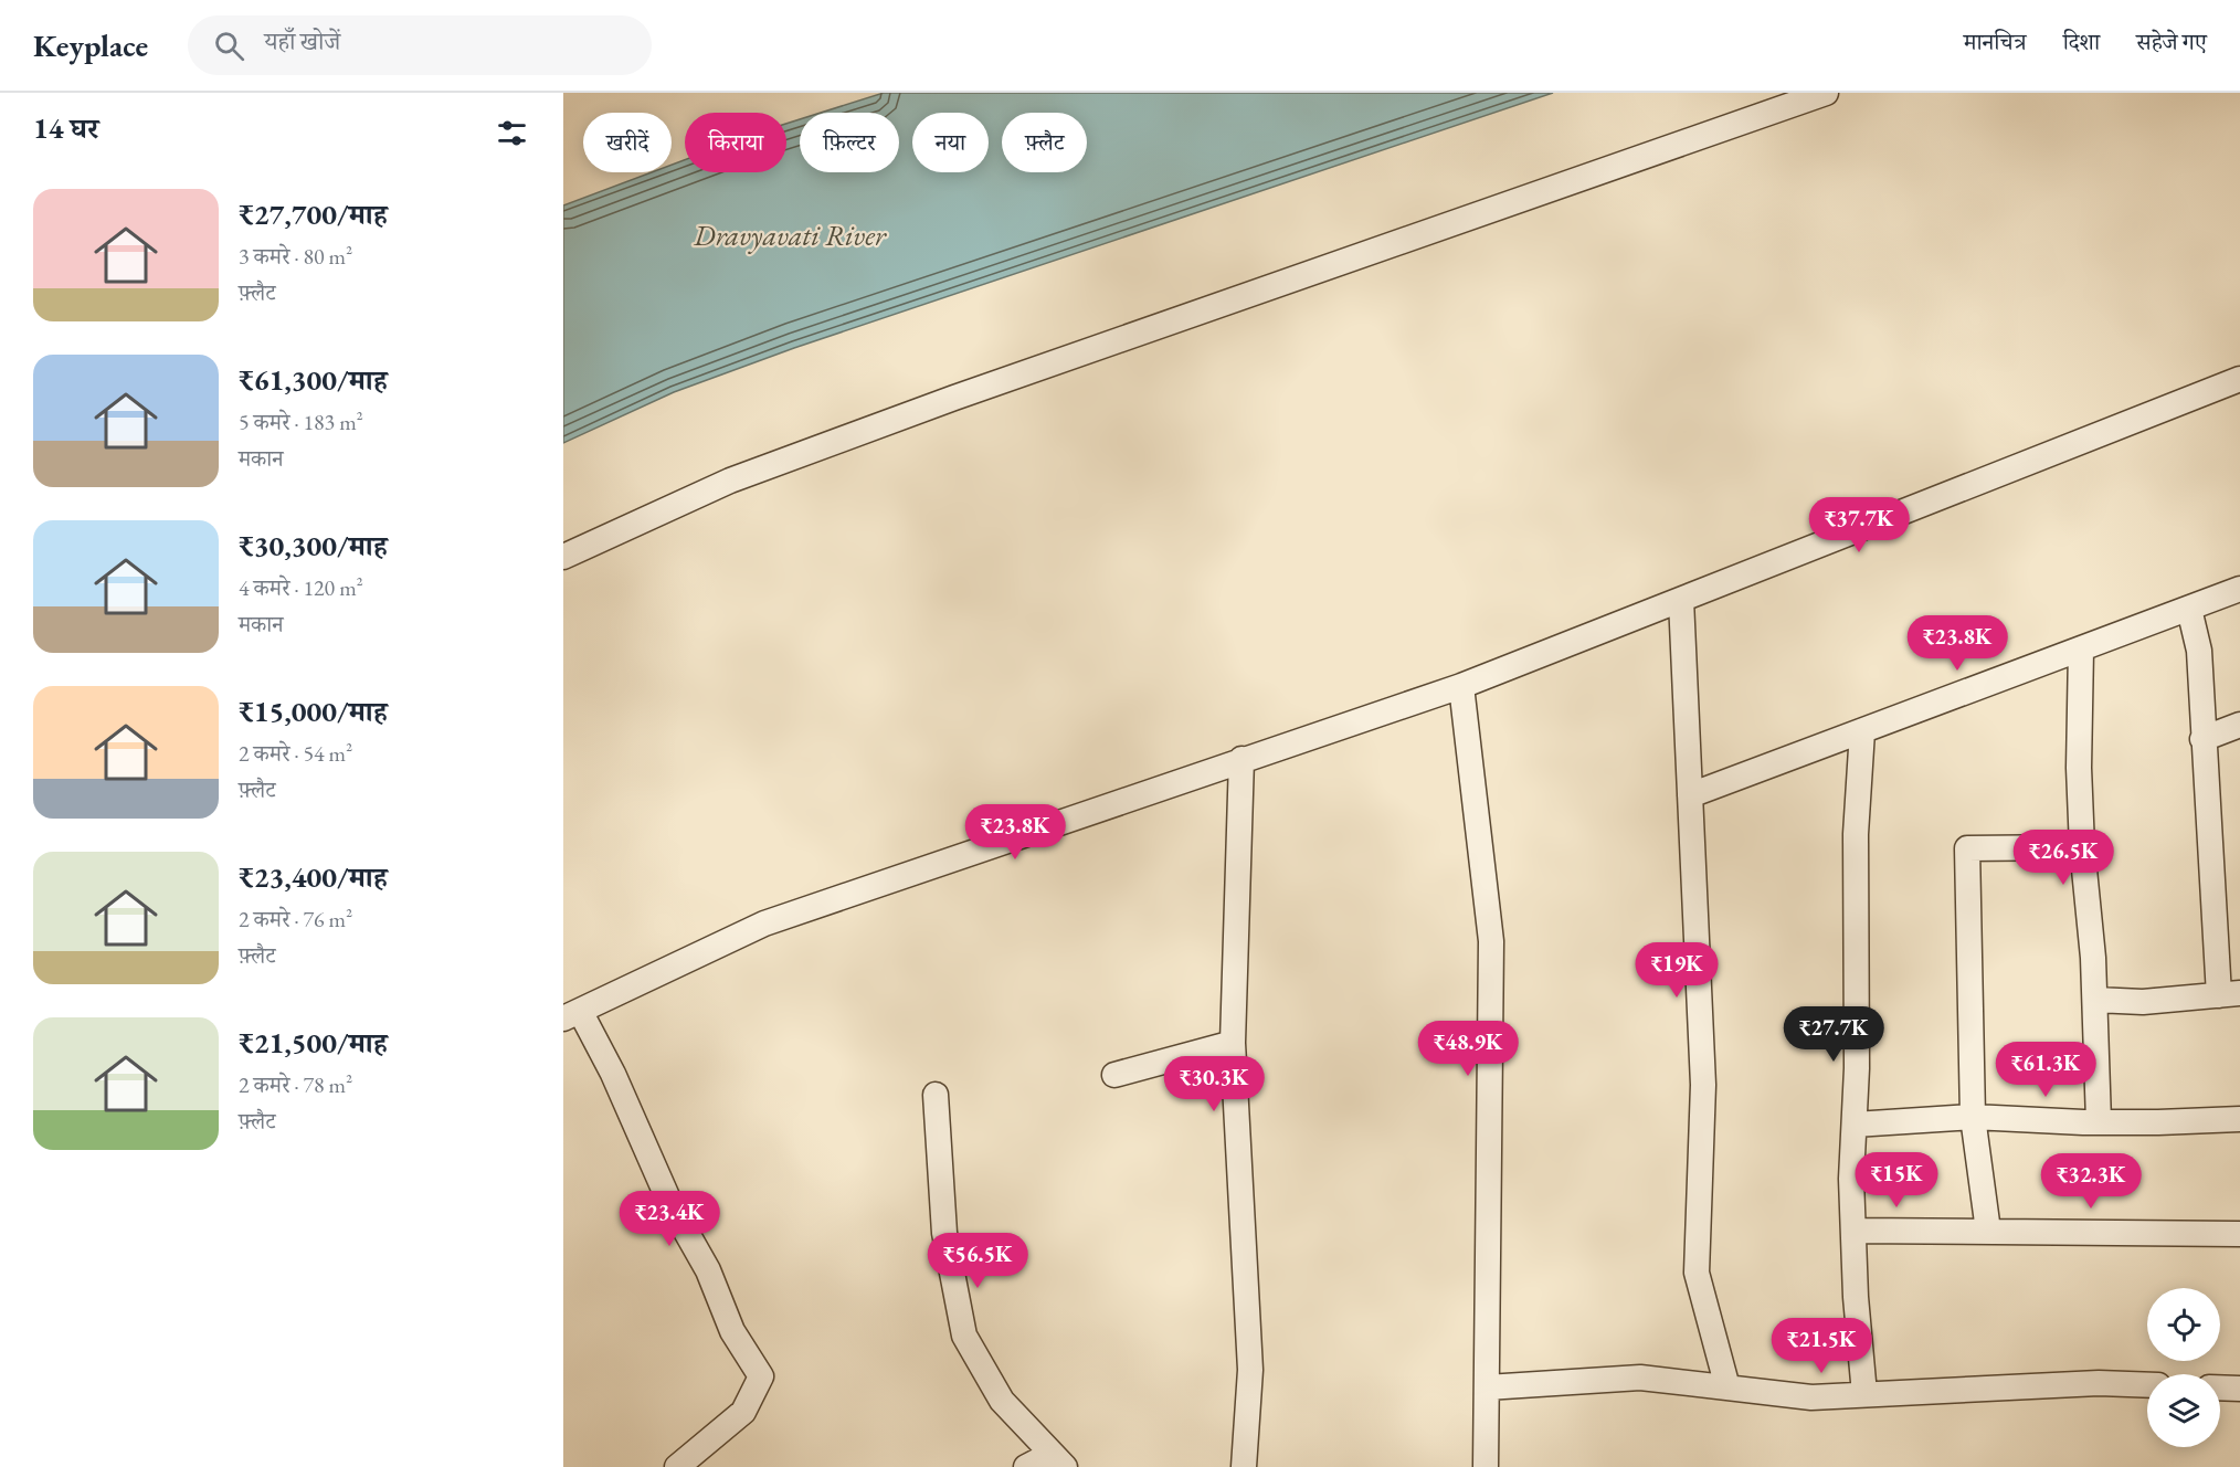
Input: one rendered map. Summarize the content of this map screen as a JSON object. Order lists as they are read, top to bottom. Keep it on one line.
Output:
{"water":["Dravyavati River"],"page":{"header":"Keyplace","search":"यहाँ खोजें","nav":["मानचित्र","दिशा","सहेजे गए"],"heading":"14 घर","chip":["खरीदें","किराया","फ़िल्टर","नया","फ़्लैट"],"list":[{"name":"₹27,700/माह","note":"3 कमरे · 80 m² · फ़्लैट"},{"name":"₹61,300/माह","note":"5 कमरे · 183 m² · मकान"},{"name":"₹30,300/माह","note":"4 कमरे · 120 m² · मकान"},{"name":"₹15,000/माह","note":"2 कमरे · 54 m² · फ़्लैट"},{"name":"₹23,400/माह","note":"2 कमरे · 76 m² · फ़्लैट"},{"name":"₹21,500/माह","note":"2 कमरे · 78 m² · फ़्लैट"}],"price":["₹37.7K","₹23.8K","₹23.8K","₹26.5K","₹19K","₹27.7K","₹48.9K","₹61.3K","₹30.3K","₹15K","₹32.3K","₹23.4K","₹56.5K","₹21.5K"]}}
